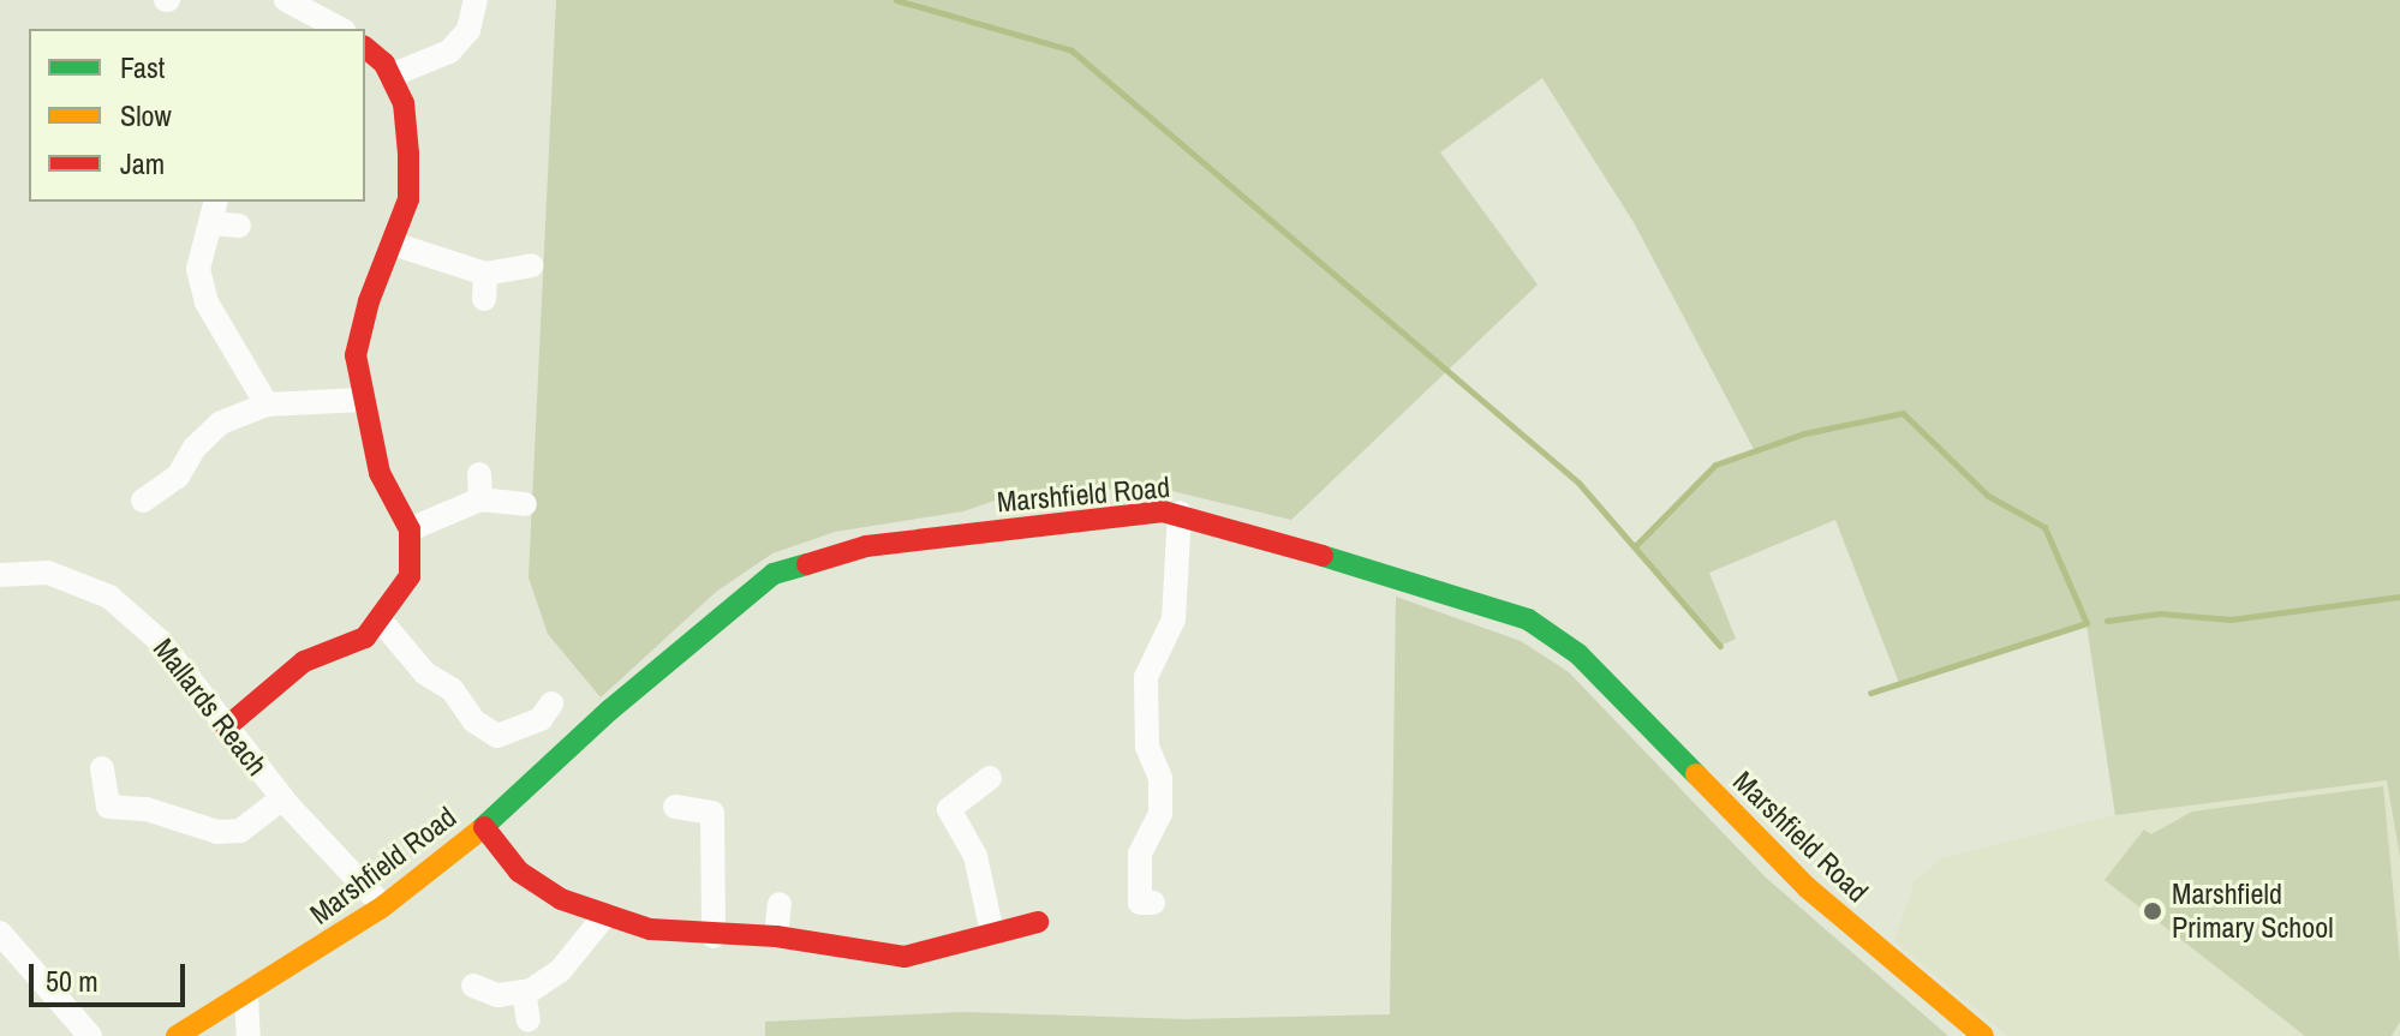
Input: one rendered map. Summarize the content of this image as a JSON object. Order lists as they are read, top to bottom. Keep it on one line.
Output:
{"streets":{"street":["Marshfield Road","Mallards Reach"]},"crossings":[["Marshfield Road","Mallards Reach"]],"places":["Marshfield Primary School"],"legend":["Fast","Slow","Jam"],"scale_bar":"50 m"}
